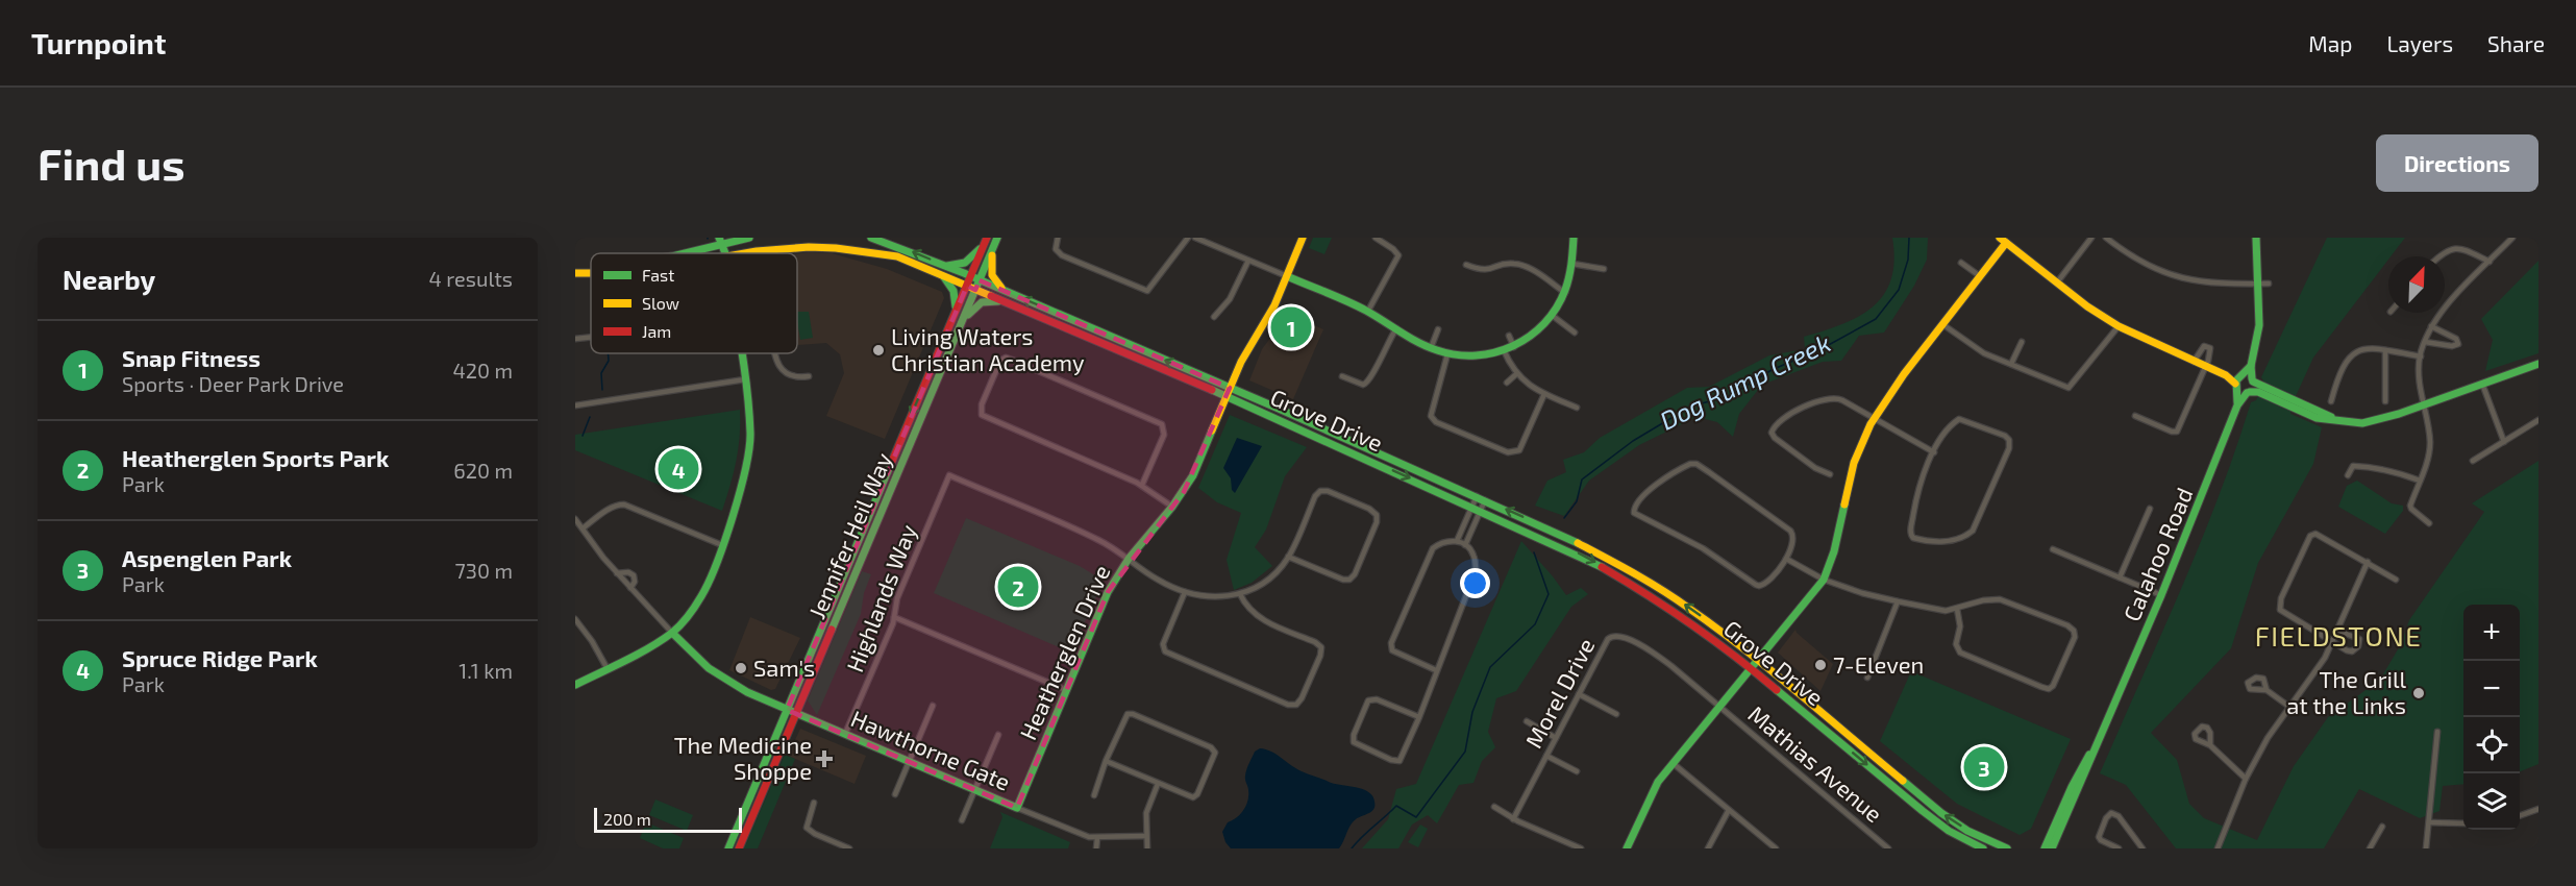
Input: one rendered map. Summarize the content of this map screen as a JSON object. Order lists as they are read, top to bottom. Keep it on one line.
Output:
{"streets":{"main road":["Grove Drive","Jennifer Heil Way","Calahoo Road","Heatherglen Drive","Hawthorne Gate"],"street":["Highlands Way","Morel Drive","Mathias Avenue"]},"crossings":[["Grove Drive","Jennifer Heil Way"],["Grove Drive","Heatherglen Drive"],["Jennifer Heil Way","Hawthorne Gate"],["Highlands Way","Heatherglen Drive"],["Highlands Way","Hawthorne Gate"],["Heatherglen Drive","Hawthorne Gate"],["Morel Drive","Mathias Avenue"]],"districts":["FIELDSTONE"],"water":["Dog Rump Creek"],"places":{"other":["Living Waters Christian Academy","7-Eleven","Sam's","The Grill at the Links"],"health":["The Medicine Shoppe"]},"legend":["Fast","Slow","Jam"],"scale_bar":"200 m","north":"top right","page":{"header":"Turnpoint","nav":["Map","Layers","Share"],"buttons":"Directions","title":"Find us","heading":["Nearby","4 results"],"pins":["1","4","2","3"],"list":[{"mark":"1","name":"Snap Fitness","note":"Sports · Deer Park Drive","value":"420 m"},{"mark":"2","name":"Heatherglen Sports Park","note":"Park","value":"620 m"},{"mark":"3","name":"Aspenglen Park","note":"Park","value":"730 m"},{"mark":"4","name":"Spruce Ridge Park","note":"Park","value":"1.1 km"}],"map_buttons":["+","−"],"scale":"200 m"}}
